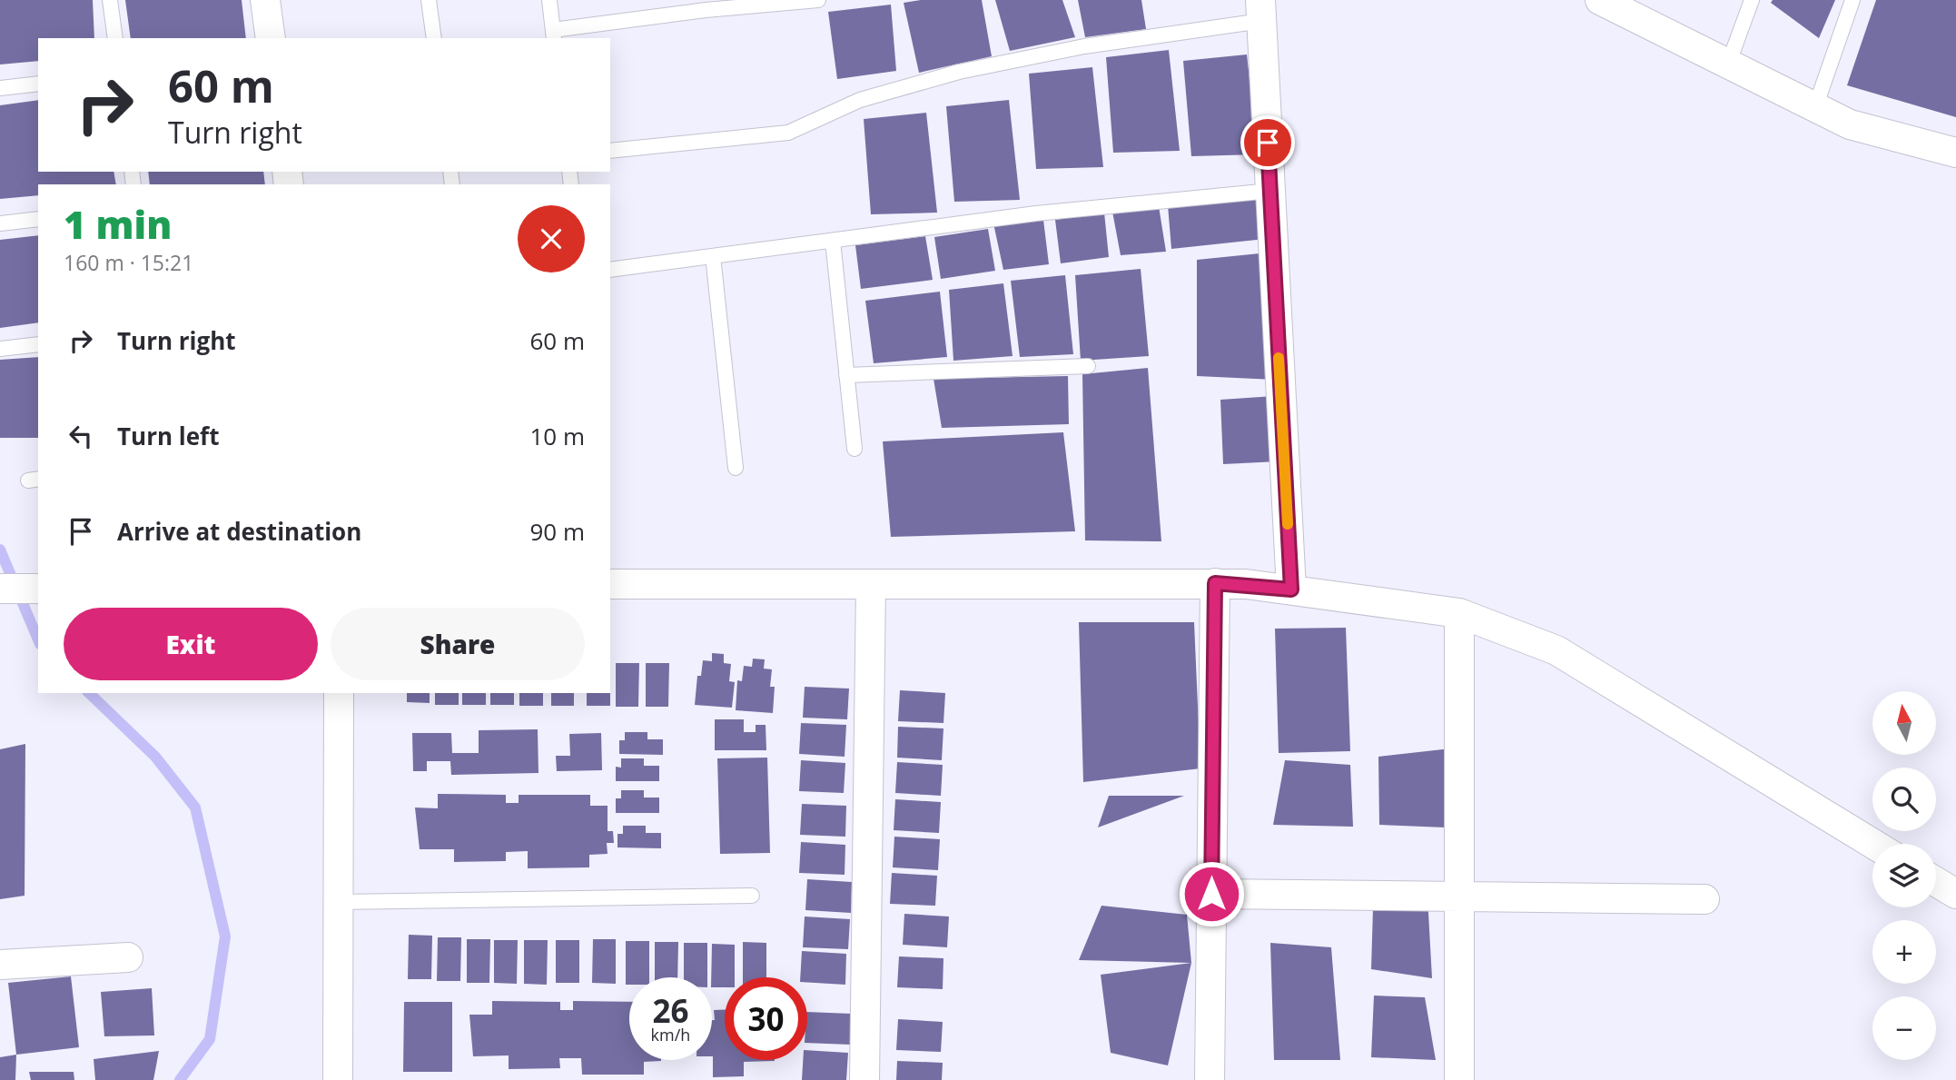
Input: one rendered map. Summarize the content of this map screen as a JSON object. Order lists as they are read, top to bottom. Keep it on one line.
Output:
{"north":"top","page":{"turn":["60 m","Turn right"],"heading":["1 min","160 m · 15:21"],"list":[{"name":"Turn right","value":"60 m"},{"name":"Turn left","value":"10 m"},{"name":"Arrive at destination","value":"90 m"}],"buttons":["Exit","Share"],"map_buttons":["+","−"],"speed":"26 km/h","limit":"30"}}
